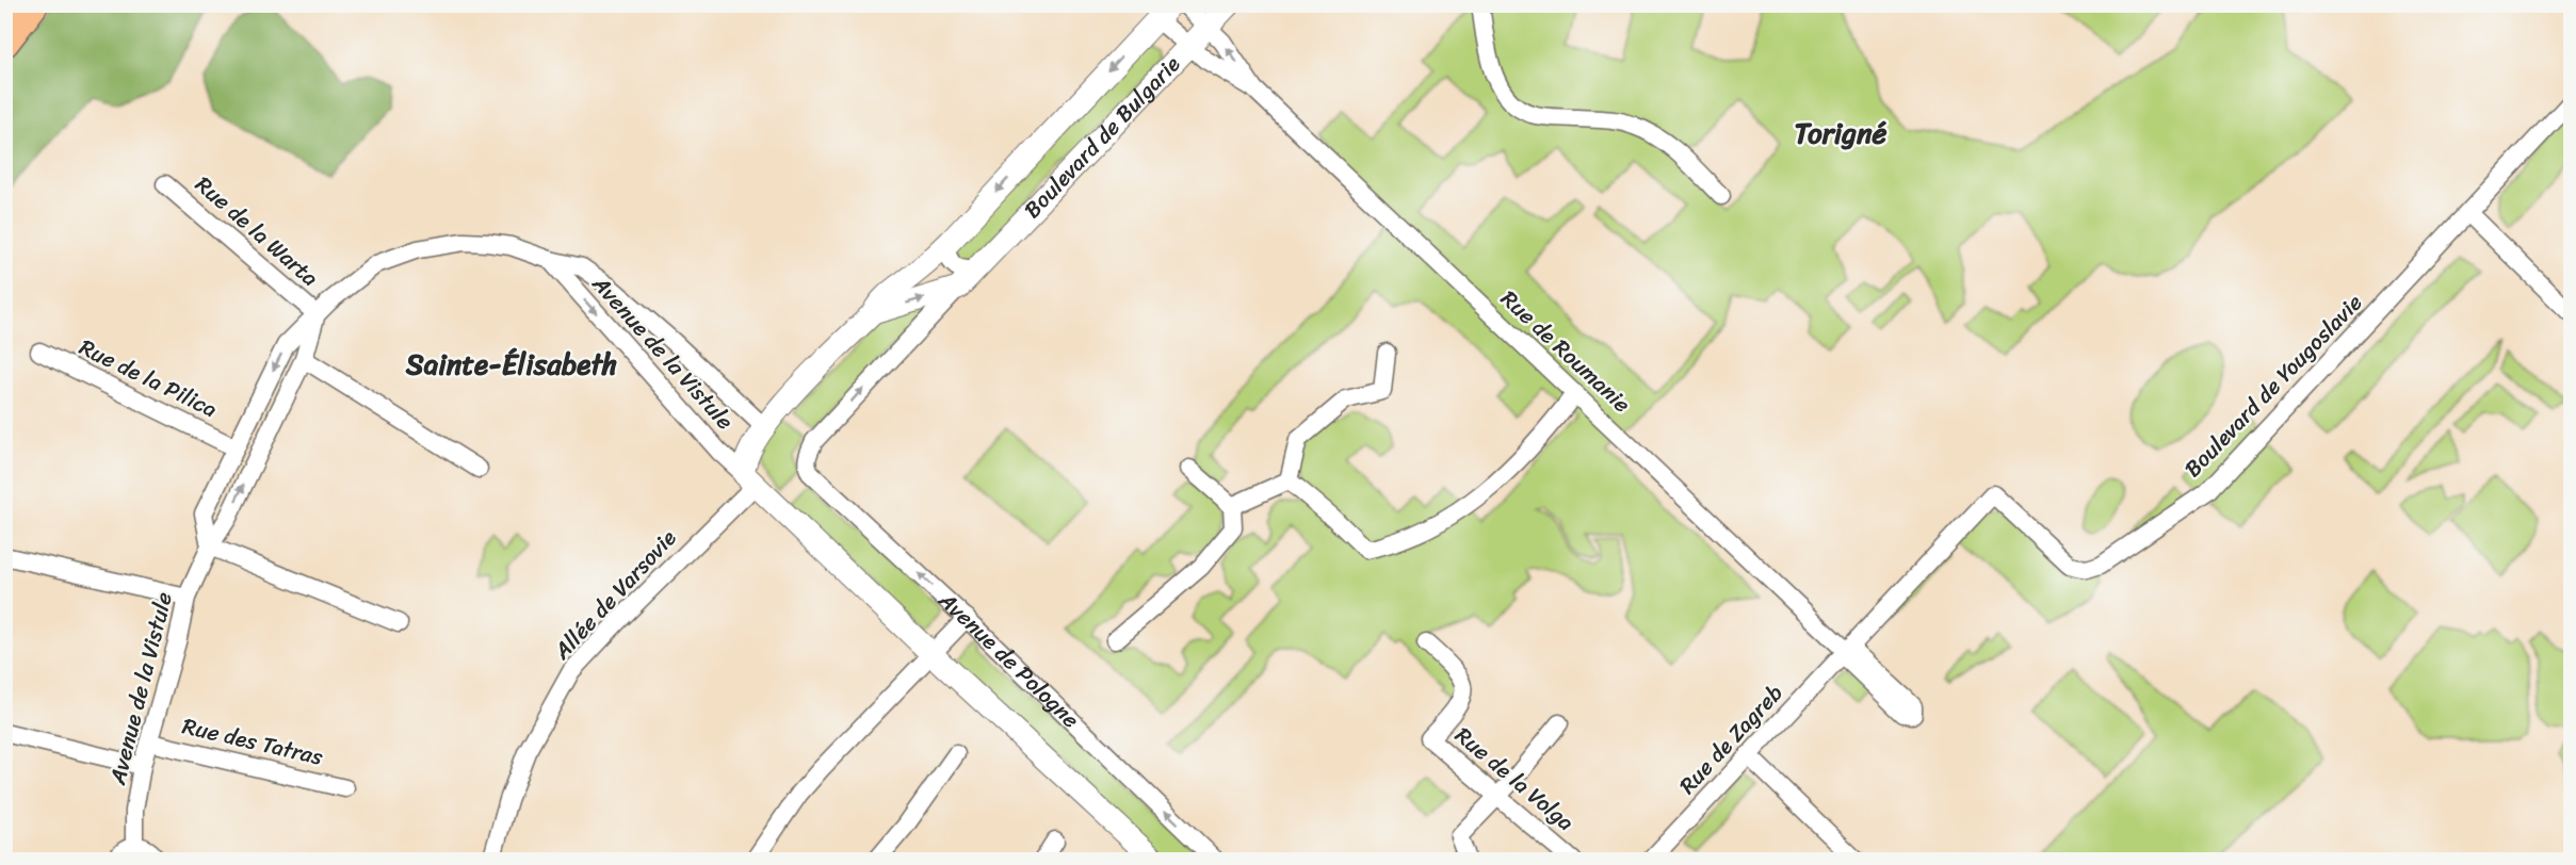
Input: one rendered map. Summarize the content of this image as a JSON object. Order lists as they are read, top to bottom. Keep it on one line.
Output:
{"streets":{"street":["Boulevard de Bulgarie","Rue de la Warta","Rue de Roumanie","Avenue de la Vistule","Rue de la Pilica","Boulevard de Yougoslavie","Allée de Varsovie","Avenue de Pologne","Rue de Zagreb","Rue des Tatras","Rue de la Volga"]},"crossings":[["Boulevard de Bulgarie","Rue de Roumanie"],["Boulevard de Bulgarie","Avenue de la Vistule"],["Boulevard de Bulgarie","Allée de Varsovie"],["Boulevard de Bulgarie","Avenue de Pologne"],["Rue de la Warta","Avenue de la Vistule"],["Rue de Roumanie","Boulevard de Yougoslavie"],["Rue de Roumanie","Rue de Zagreb"],["Avenue de la Vistule","Rue de la Pilica"],["Avenue de la Vistule","Allée de Varsovie"],["Avenue de la Vistule","Avenue de Pologne"],["Avenue de la Vistule","Rue des Tatras"],["Boulevard de Yougoslavie","Rue de Zagreb"],["Allée de Varsovie","Avenue de Pologne"]],"districts":["Torigné","Sainte-Élisabeth"]}
